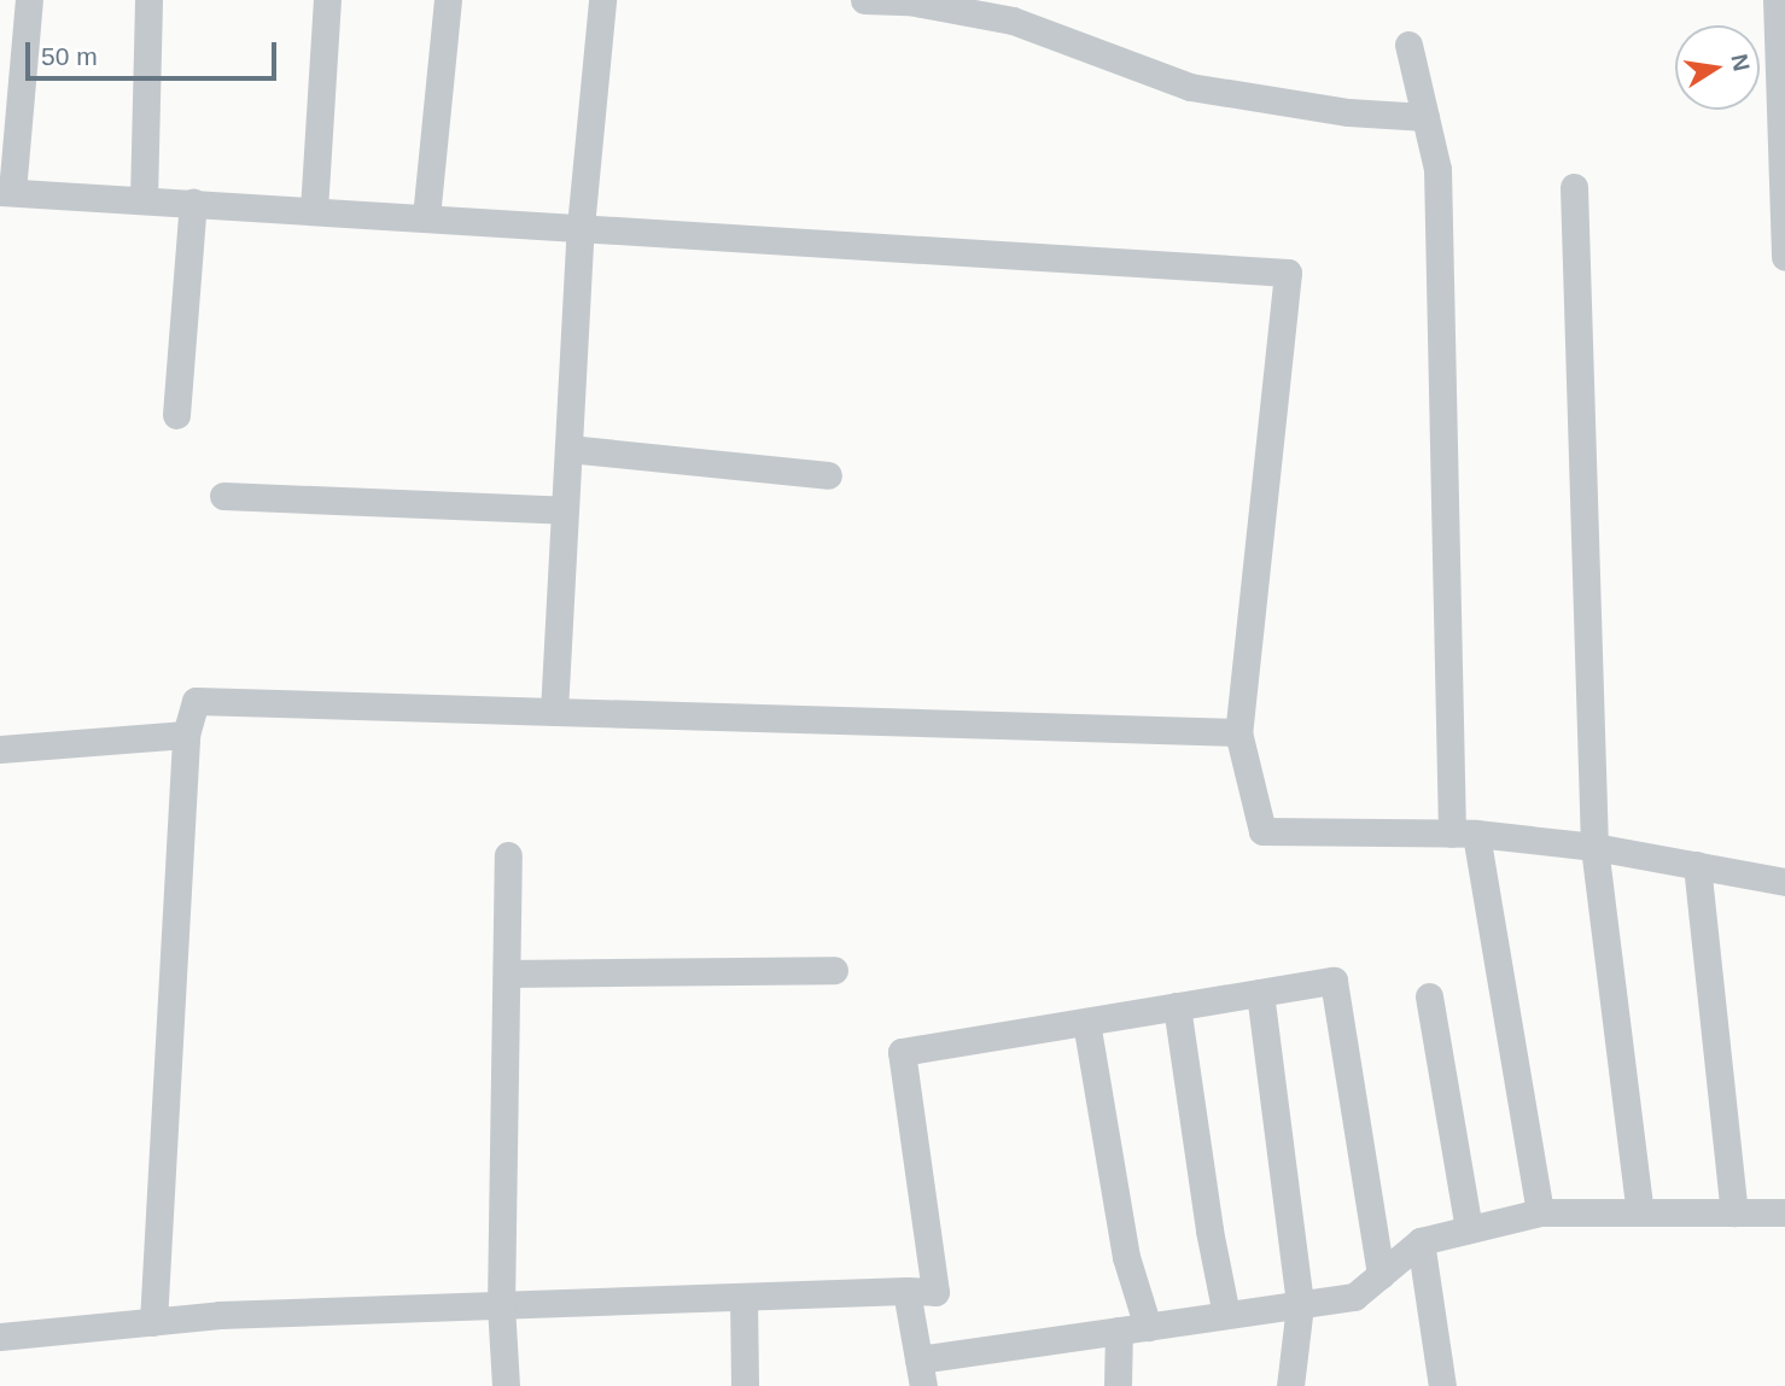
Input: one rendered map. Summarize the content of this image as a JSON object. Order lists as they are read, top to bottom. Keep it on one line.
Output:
{"scale_bar":"50 m","north":"right"}
